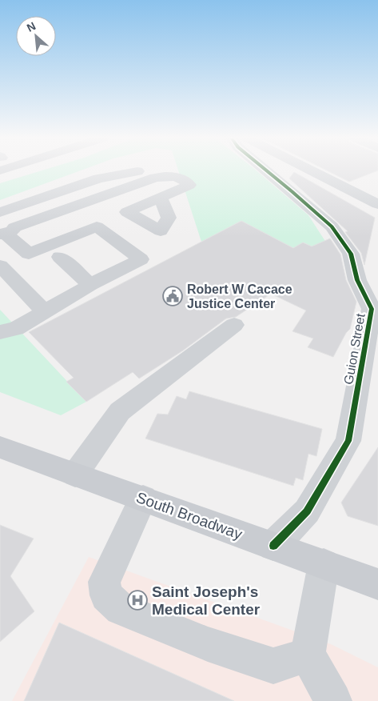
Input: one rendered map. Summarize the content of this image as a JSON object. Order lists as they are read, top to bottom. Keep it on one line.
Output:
{"streets":{"main road":["South Broadway"],"street":["Guion Street"]},"crossings":[["Guion Street","South Broadway"]],"places":{"public building":["Robert W Cacace Justice Center"],"hospital":["Saint Joseph's Medical Center"]},"north":"top left"}
